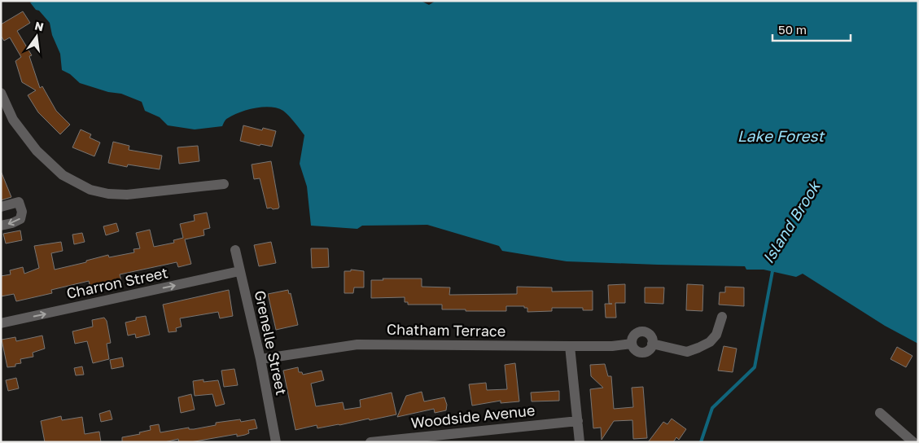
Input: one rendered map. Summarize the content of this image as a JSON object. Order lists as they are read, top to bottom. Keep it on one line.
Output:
{"streets":{"street":["Charron Street","Chatham Terrace","Grenelle Street","Woodside Avenue"]},"crossings":[["Charron Street","Grenelle Street"],["Chatham Terrace","Grenelle Street"]],"one_way":["Charron Street"],"water":["Lake Forest","Island Brook"],"scale_bar":"50 m","north":"top"}
